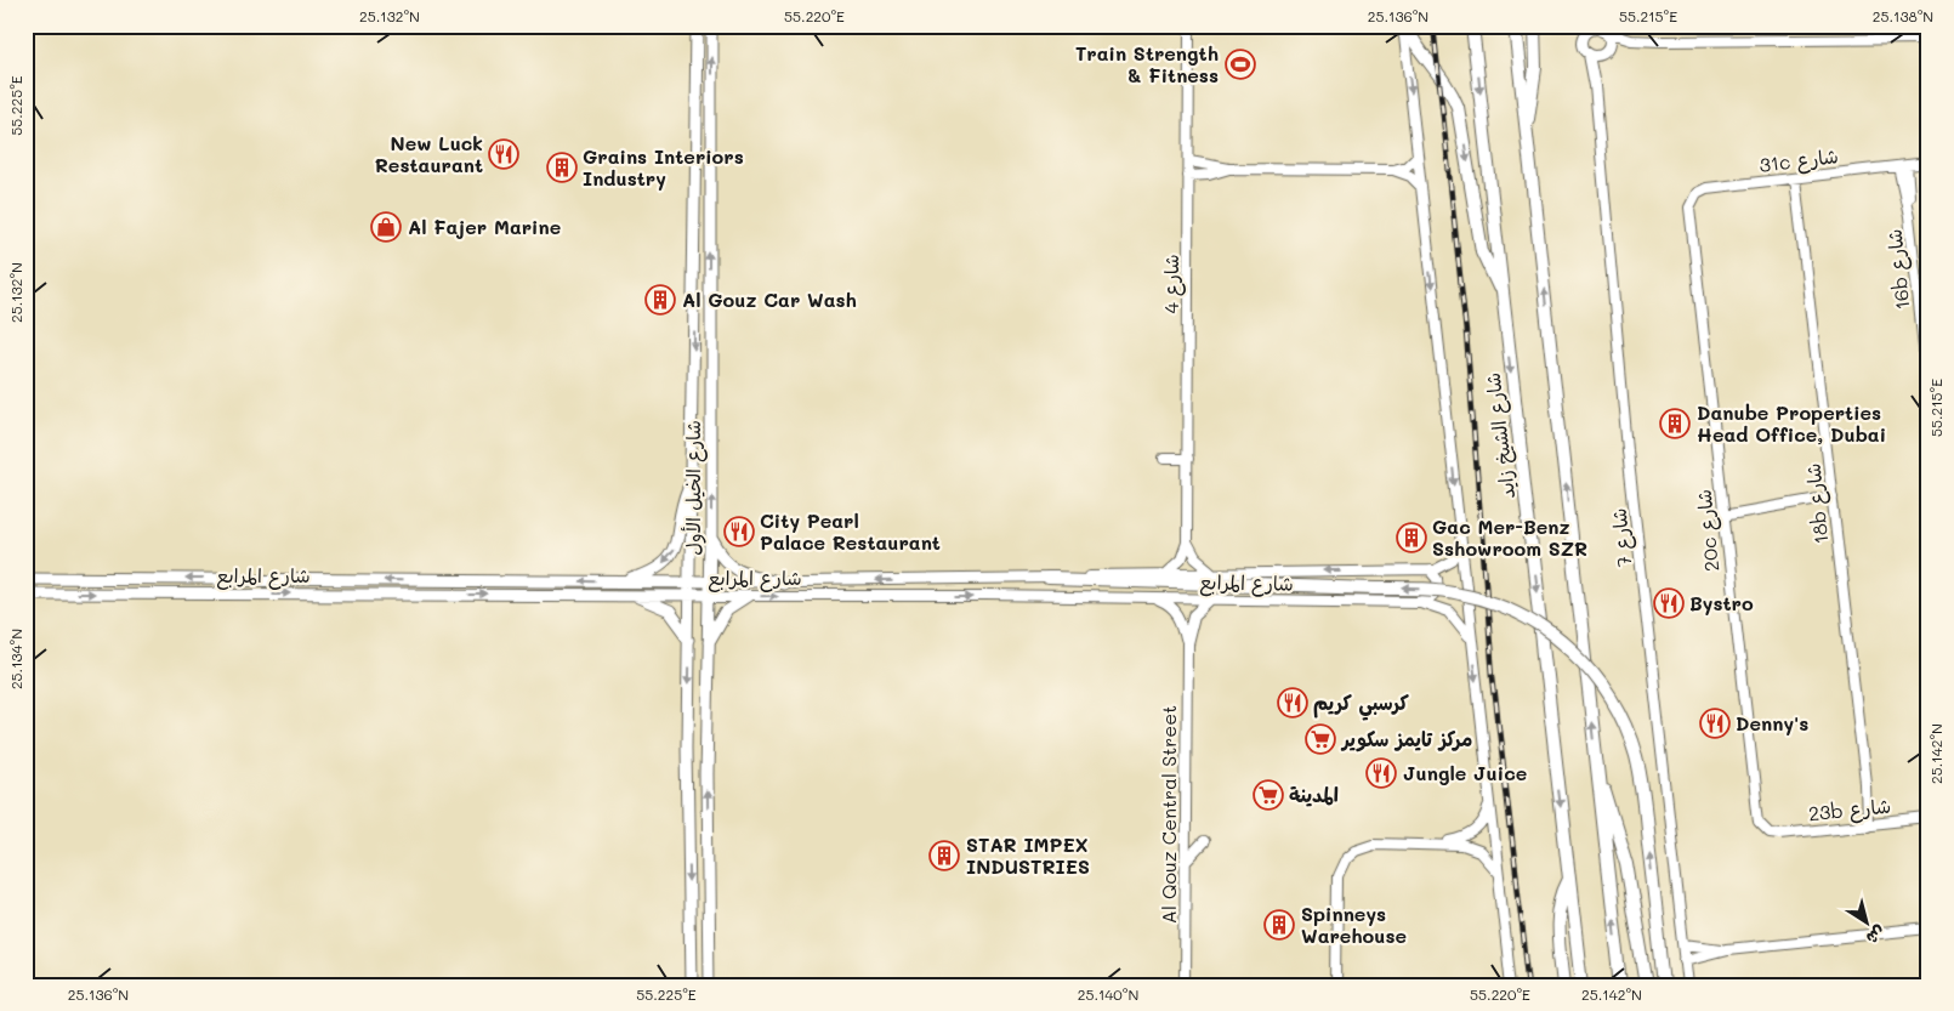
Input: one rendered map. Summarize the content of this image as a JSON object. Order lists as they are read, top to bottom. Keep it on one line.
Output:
{"streets":{"highway":["شارع الشيخ زايد"],"main road":["شارع الخيل الأول","شارع المرابع"],"street":["31c شارع","16b شارع","شارع 4","18b شارع","20c شارع","شارع 7","23b شارع","Al Qouz Central Street"]},"crossings":[["31c شارع","16b شارع"],["31c شارع","18b شارع"],["31c شارع","20c شارع"],["شارع الخيل الأول","شارع المرابع"],["18b شارع","23b شارع"],["20c شارع","23b شارع"],["شارع المرابع","Al Qouz Central Street"]],"places":{"sports":["Train Strength & Fitness"],"restaurant":["New Luck Restaurant","City Pearl Palace Restaurant","Bystro","كرسبي كريم","Denny's","Jungle Juice"],"building":["Grains Interiors Industry","Al Gouz Car Wash","Danube Properties Head Office, Dubai","Gac Mer-Benz Sshowroom SZR","STAR IMPEX INDUSTRIES","Spinneys Warehouse"],"shop":["Al Fajer Marine"],"supermarket":["مركز تايمز سكوير","المدينة"]},"north":"bottom right","coordinates":["25.132°N","55.220°E","25.136°N","55.215°E","25.138°N","55.225°E","25.134°N","25.142°N","25.140°N"]}
